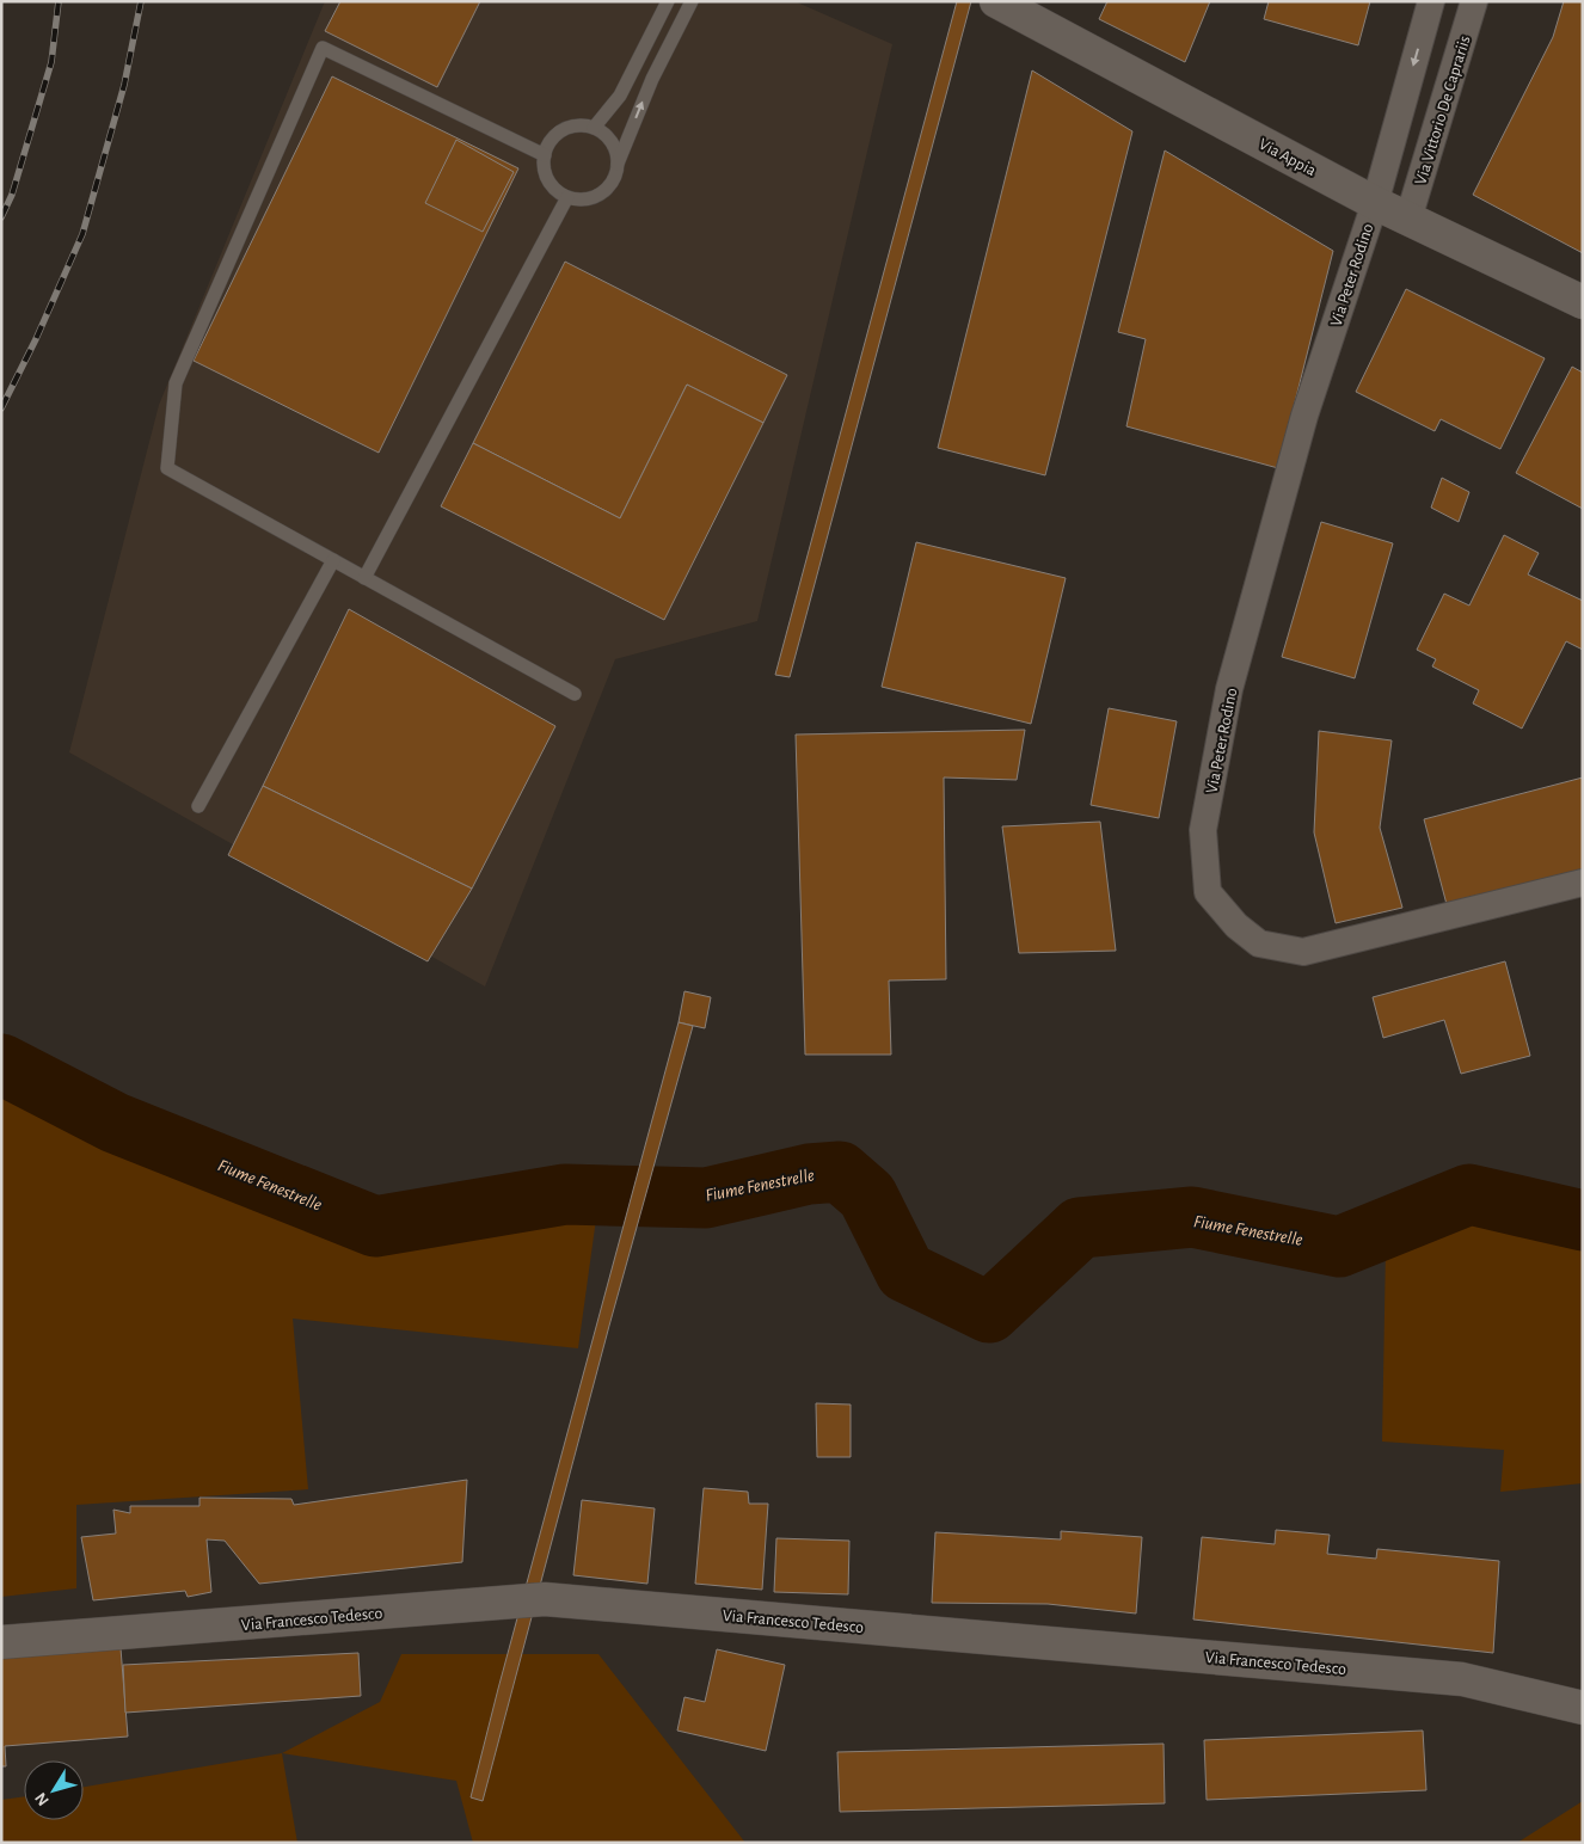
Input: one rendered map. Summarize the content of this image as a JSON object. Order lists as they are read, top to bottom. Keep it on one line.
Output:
{"streets":{"street":["Via Vittorio De Caprariis","Via Appia","Via Peter Rodino","Via Francesco Tedesco"]},"crossings":[["Via Vittorio De Caprariis","Via Appia"],["Via Appia","Via Peter Rodino"]],"water":["Fiume Fenestrelle"],"north":"bottom left"}
